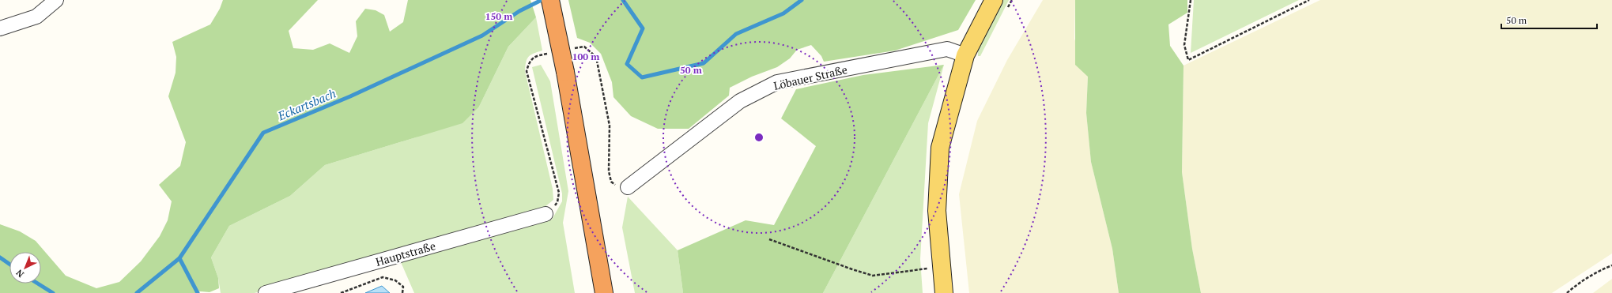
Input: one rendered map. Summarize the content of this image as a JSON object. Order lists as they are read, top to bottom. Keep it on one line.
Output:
{"streets":{"street":["Löbauer Straße","Hauptstraße"]},"water":["Eckartsbach"],"scale_bar":"50 m","north":"bottom left","rings":["150 m","100 m","50 m"]}
